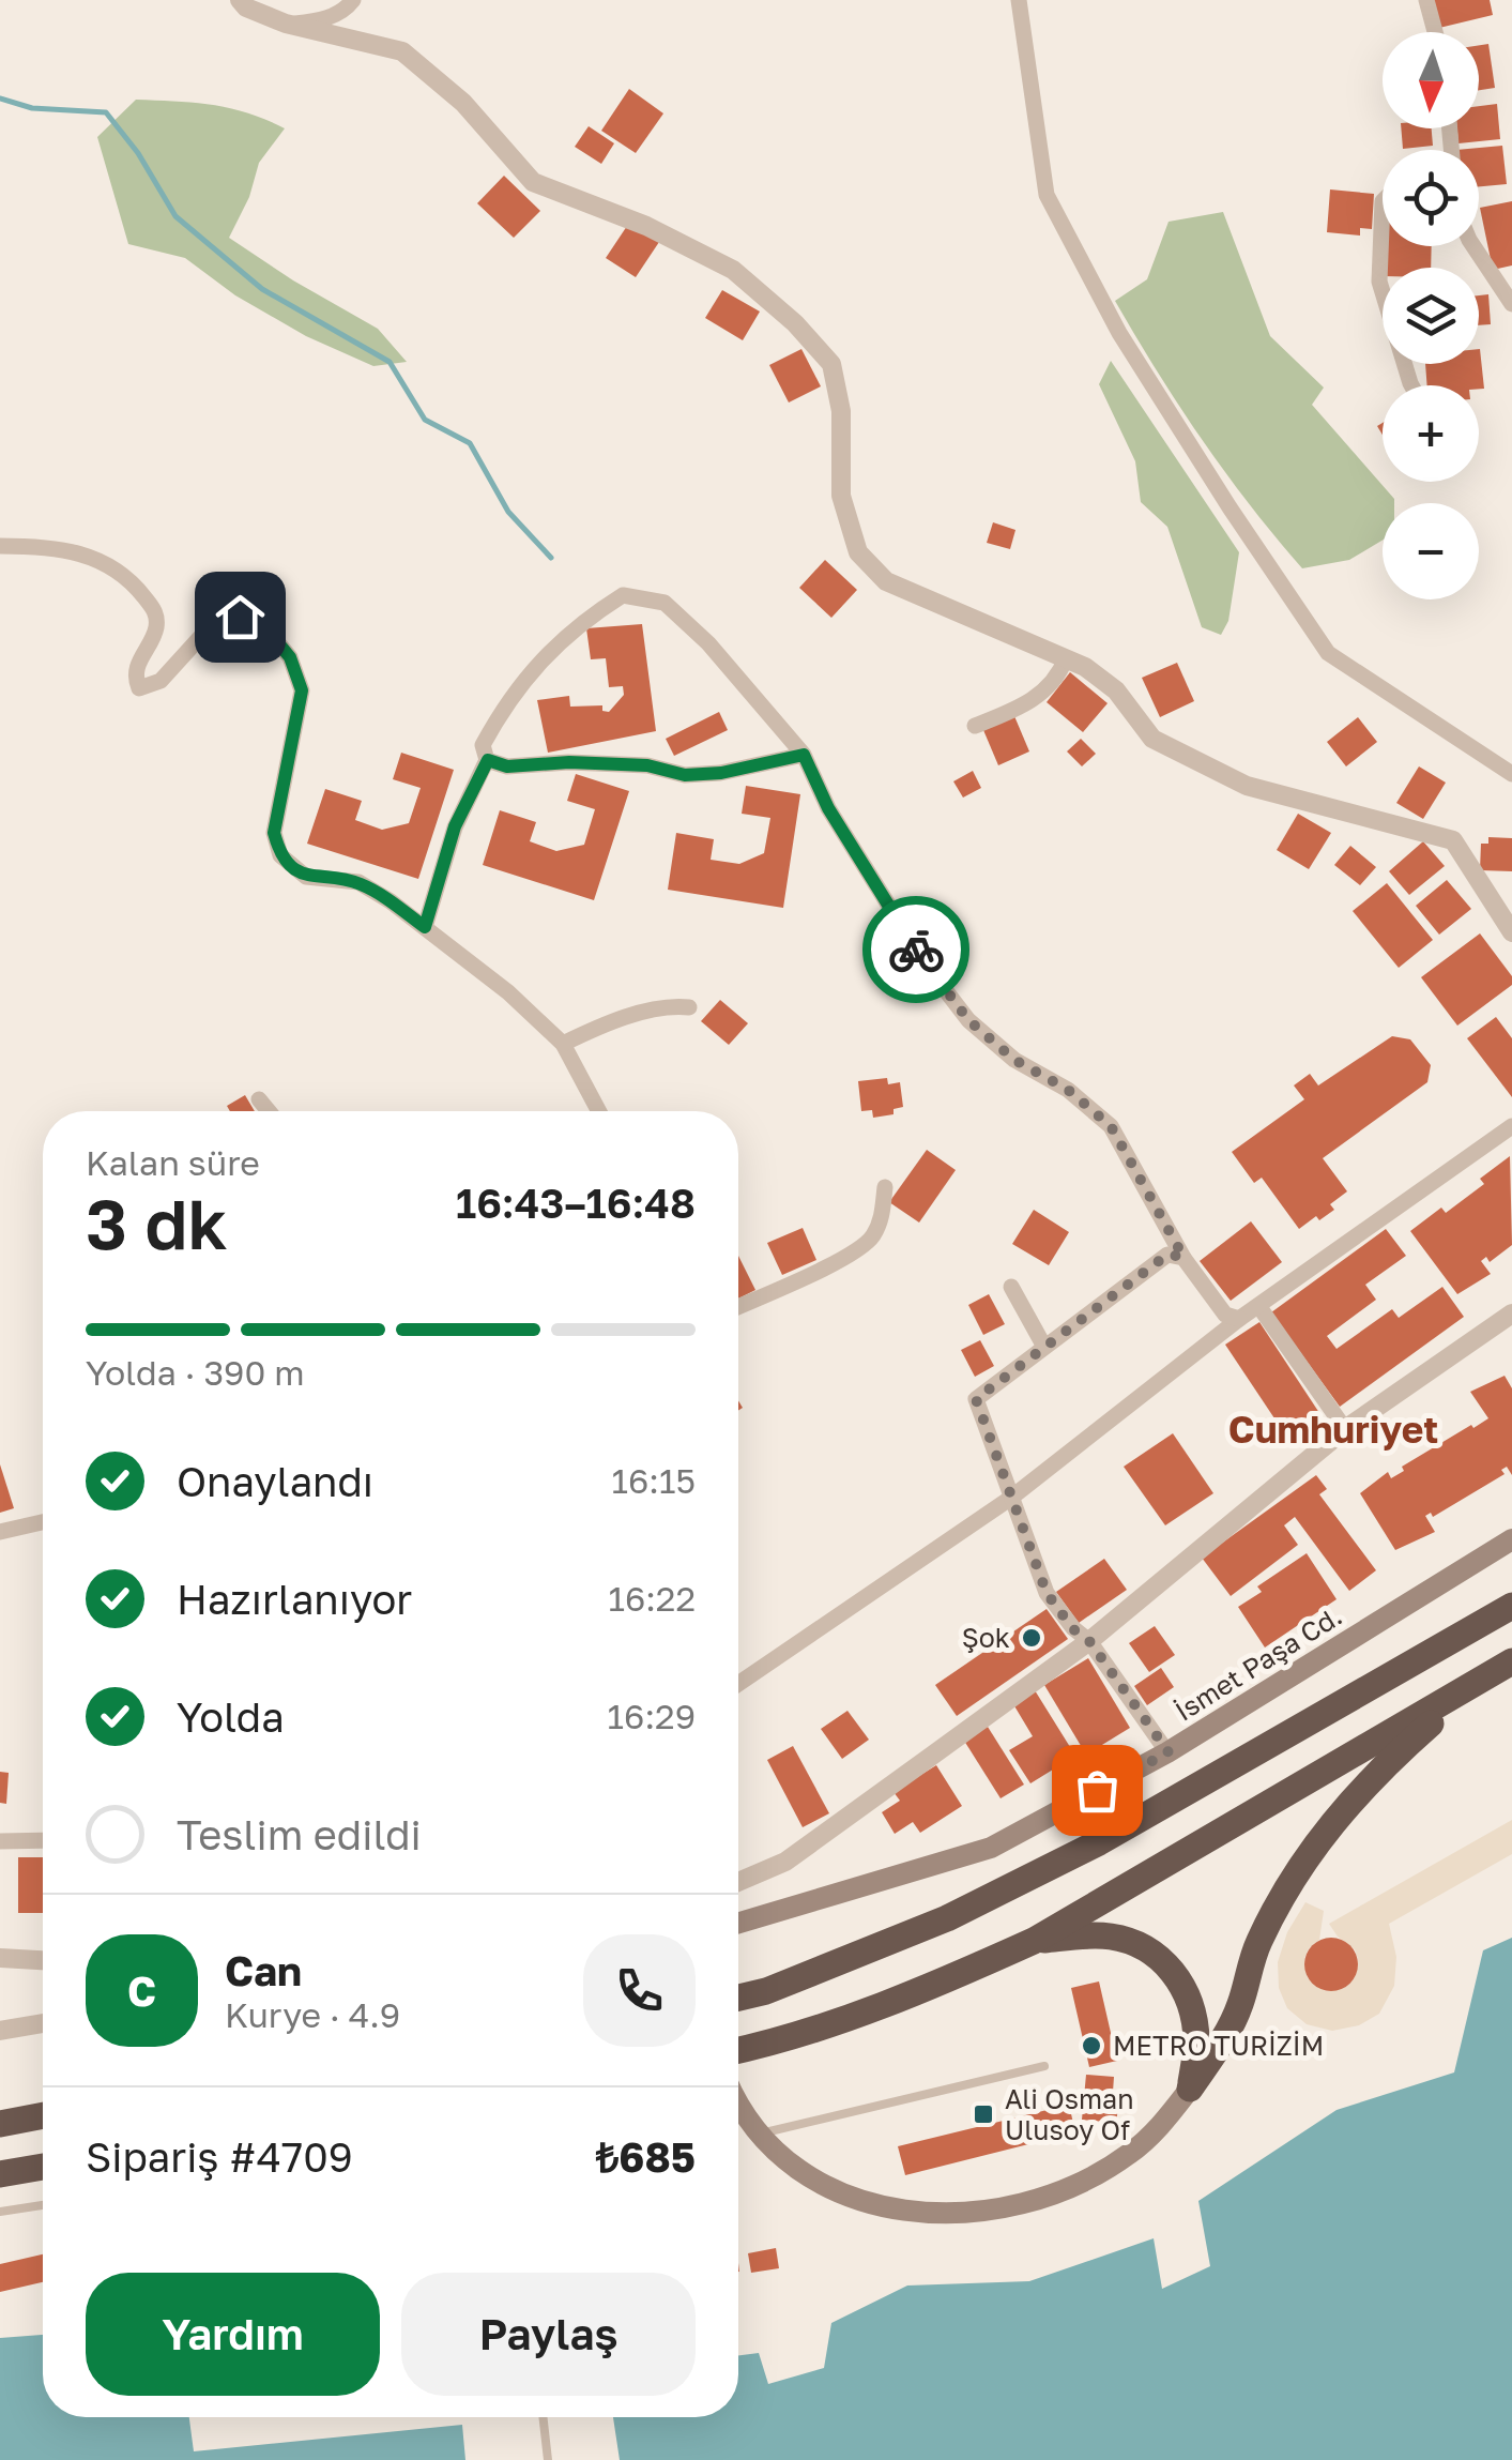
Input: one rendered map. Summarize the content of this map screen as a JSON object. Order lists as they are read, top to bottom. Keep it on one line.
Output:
{"streets":{"main road":["İsmet Paşa Cd."]},"districts":["Cumhuriyet"],"places":{"other":["Şok","METRO TURİZİM"],"transit":["Ali Osman Ulusoy Of"]},"north":"bottom","page":{"map_buttons":["+","−"],"heading":["3 dk","Kalan süre","16:43–16:48"],"panel":["Can","Kurye · 4.9","Sipariş #4709","₺685"],"bar":"Yolda · 390 m","list":[["Onaylandı","16:15"],["Hazırlanıyor","16:22"],["Yolda","16:29"],"Teslim edildi"],"round":"C","buttons":["Yardım","Paylaş"]}}
